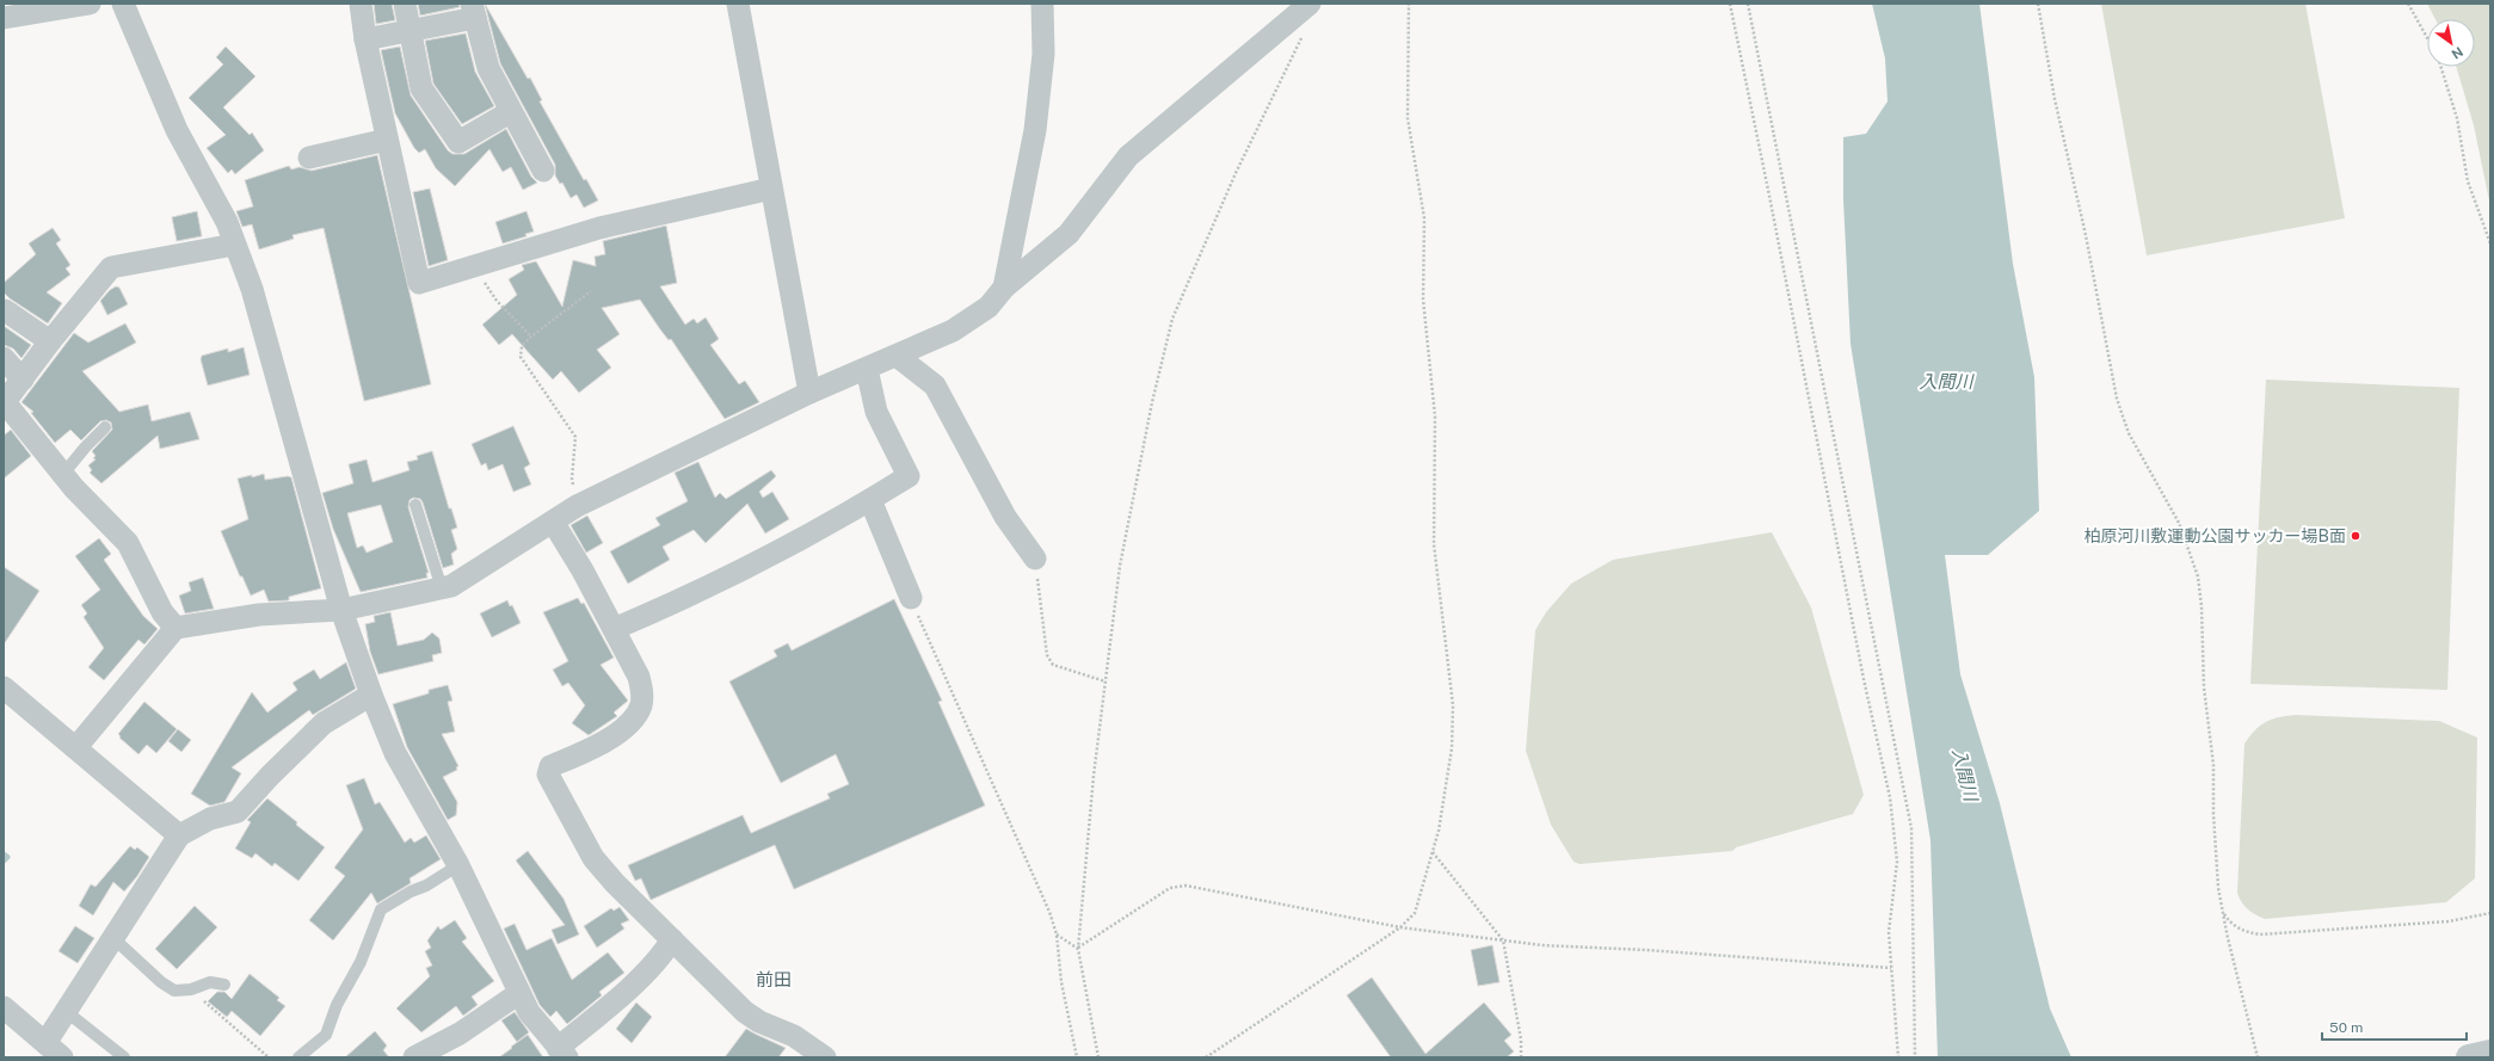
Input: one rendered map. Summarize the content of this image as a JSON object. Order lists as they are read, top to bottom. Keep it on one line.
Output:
{"districts":["前田"],"water":["入間川"],"places":["柏原河川敷運動公園サッカー場B面"],"scale_bar":"50 m","north":"bottom right"}
